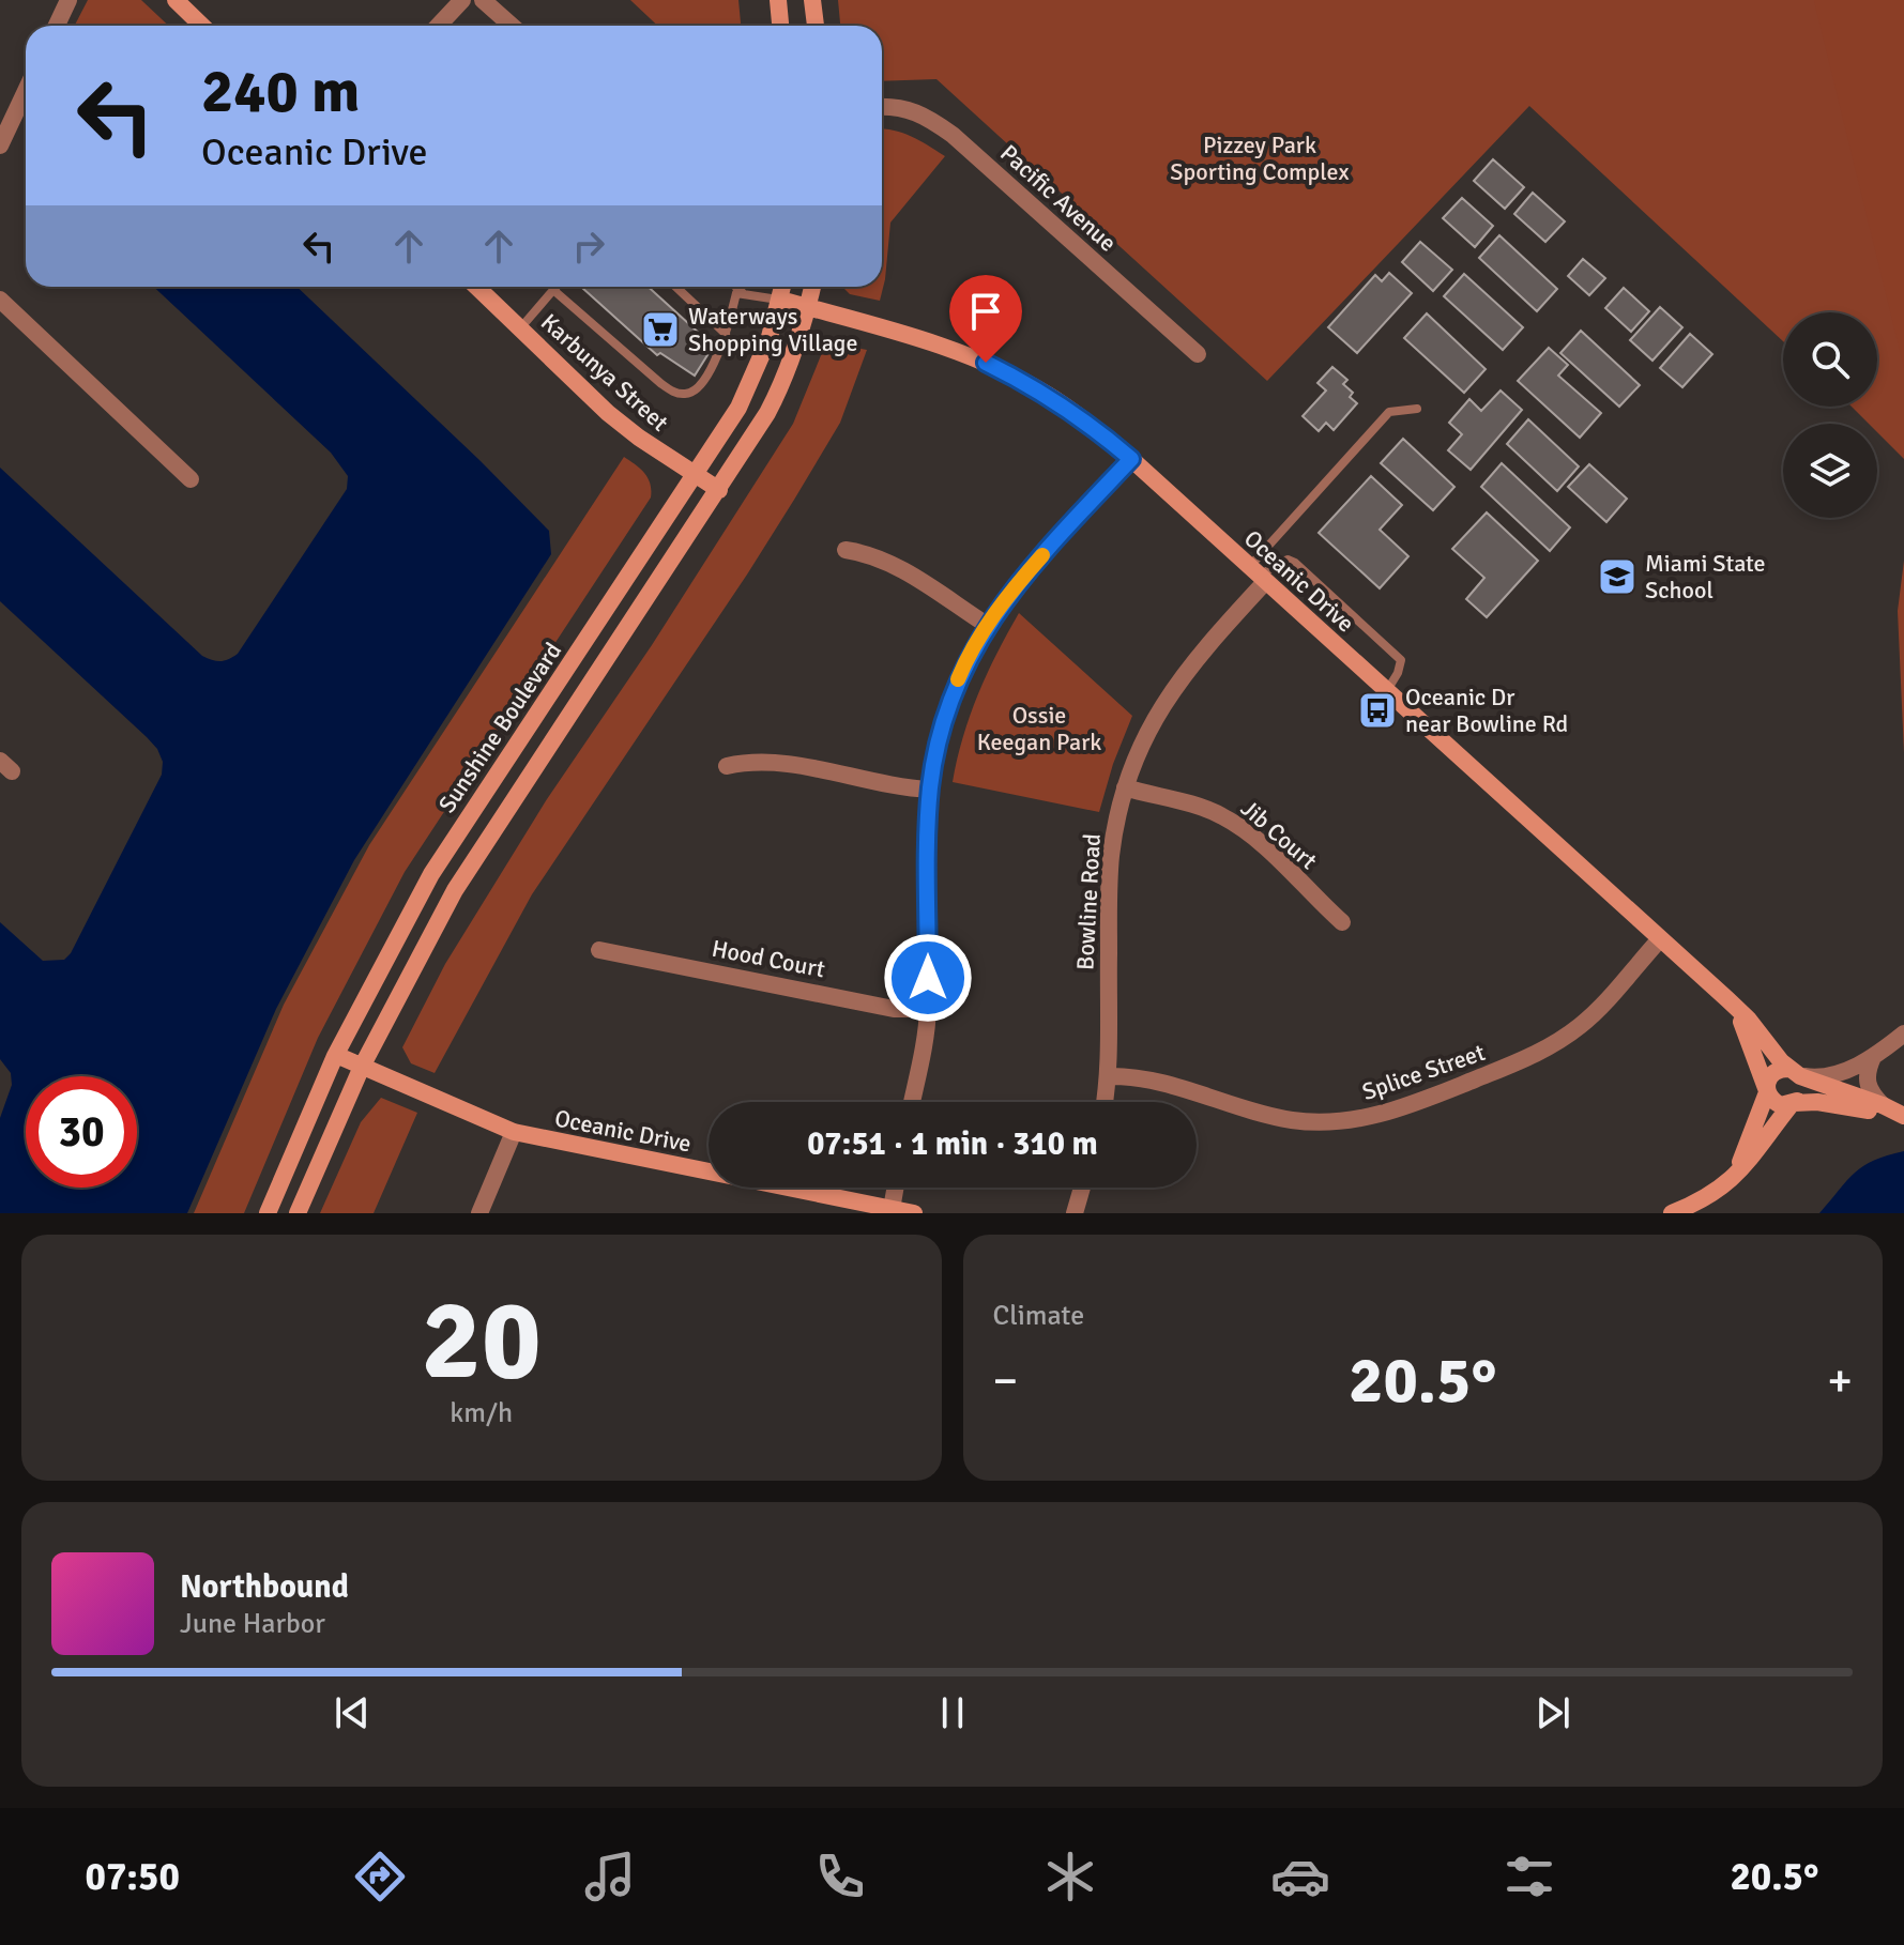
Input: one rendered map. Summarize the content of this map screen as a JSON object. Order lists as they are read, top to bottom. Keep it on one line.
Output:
{"streets":{"street":["Pacific Avenue","Karbunya Street","Oceanic Drive","Sunshine Boulevard","Jib Court","Bowline Road","Hood Court","Splice Street"]},"crossings":[["Karbunya Street","Sunshine Boulevard"],["Oceanic Drive","Sunshine Boulevard"],["Oceanic Drive","Bowline Road"],["Oceanic Drive","Splice Street"],["Jib Court","Bowline Road"],["Bowline Road","Splice Street"]],"parks":["Pizzey Park Sporting Complex","Ossie Keegan Park"],"places":{"supermarket":["Waterways Shopping Village"],"school or university":["Miami State School"],"bus stop":["Oceanic Dr near Bowline Rd"]},"page":{"turn":["240 m","Oceanic Drive"],"limit":"30","trip":"07:51 · 1 min · 310 m","tile":[["20","km/h"],"Climate"],"heat":["−","20.5°","+"],"song":["Northbound","June Harbor"],"tabs":["07:50","20.5°"]}}
